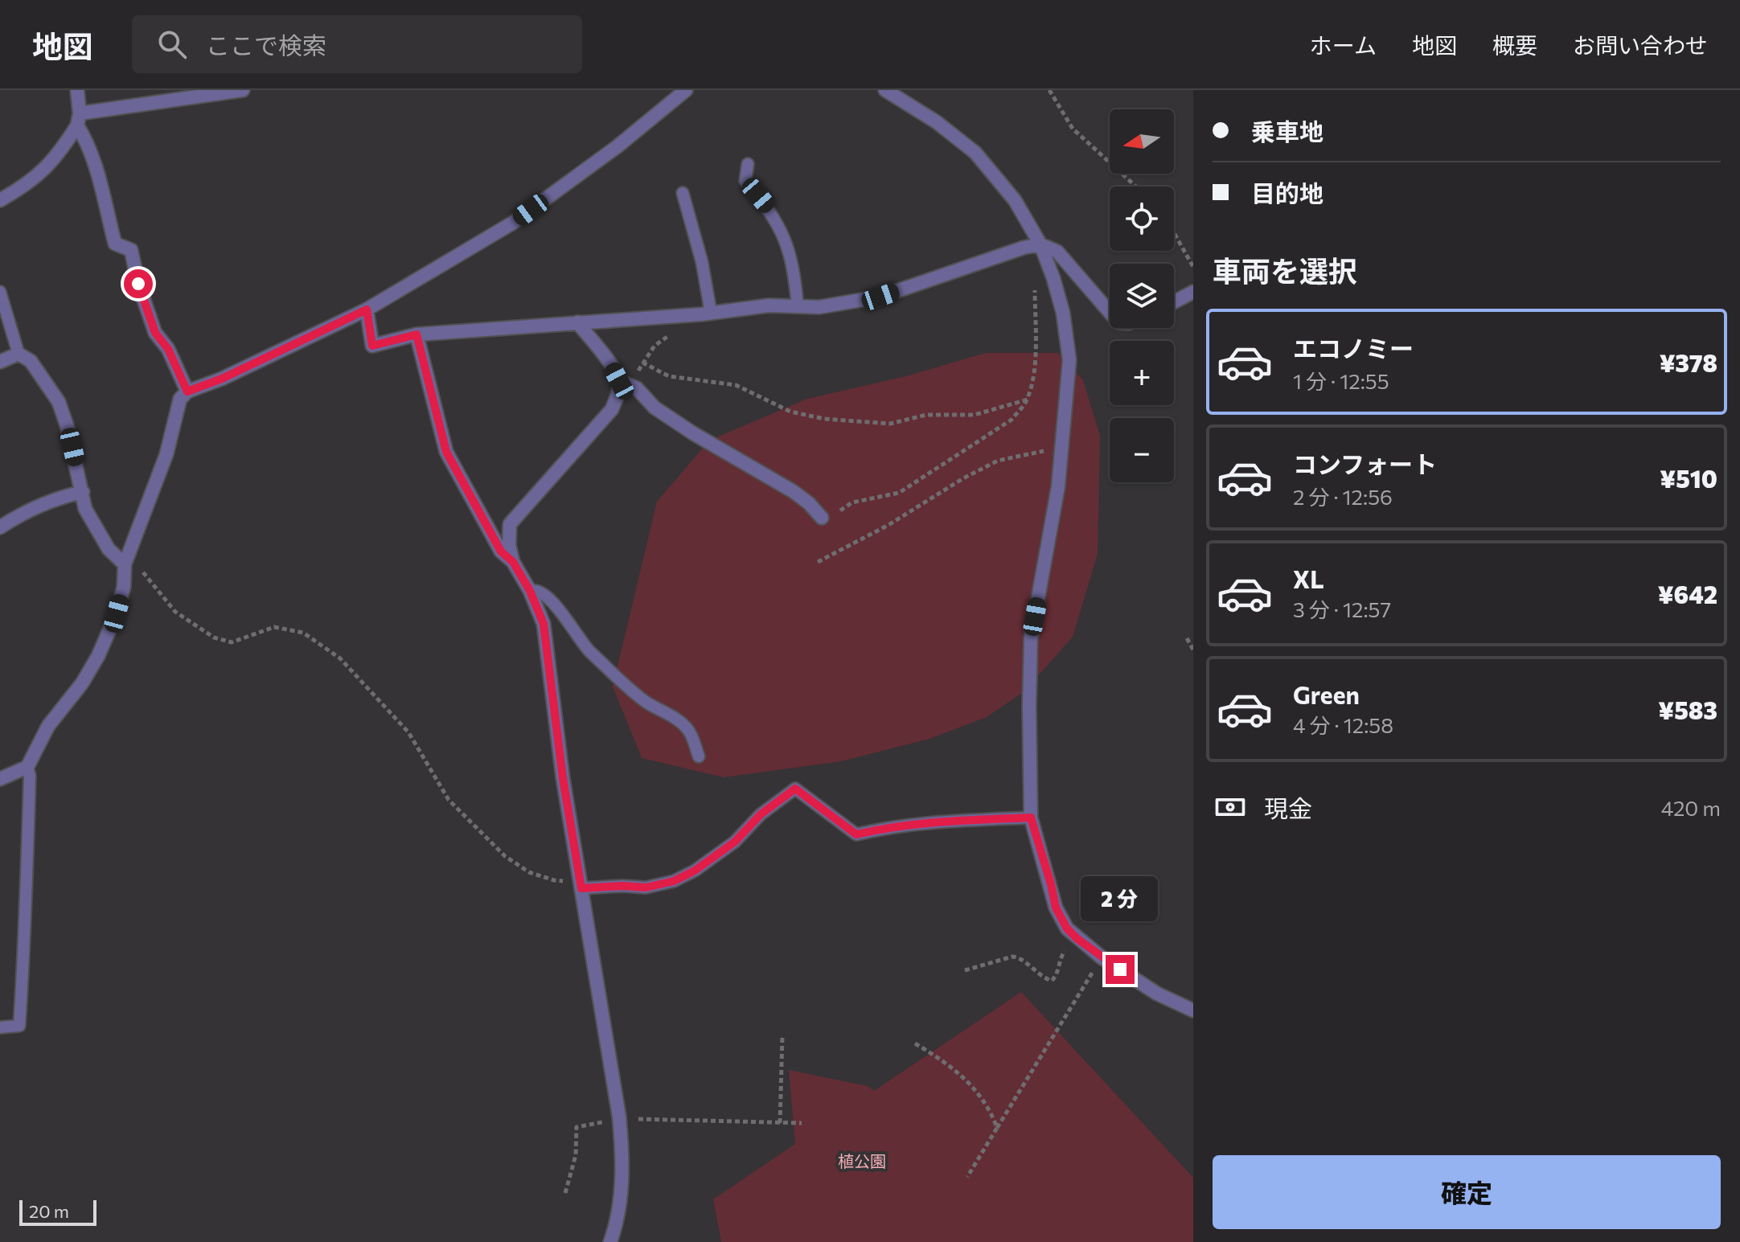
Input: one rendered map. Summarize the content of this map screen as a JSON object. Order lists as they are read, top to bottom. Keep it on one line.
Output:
{"parks":["植公園"],"scale_bar":"20 m","north":"left","page":{"header":"地図","search":"ここで検索","nav":["ホーム","地図","概要","お問い合わせ"],"banner":["乗車地","目的地"],"map_buttons":["+","−"],"heading":"車両を選択","list":[{"name":"エコノミー","note":"1 分 · 12:55","value":"¥378"},{"name":"コンフォート","note":"2 分 · 12:56","value":"¥510"},{"name":"XL","note":"3 分 · 12:57","value":"¥642"},{"name":"Green","note":"4 分 · 12:58","value":"¥583"}],"pay":["現金","420 m"],"bubble":"2 分","buttons":"確定","scale":"20 m"}}
